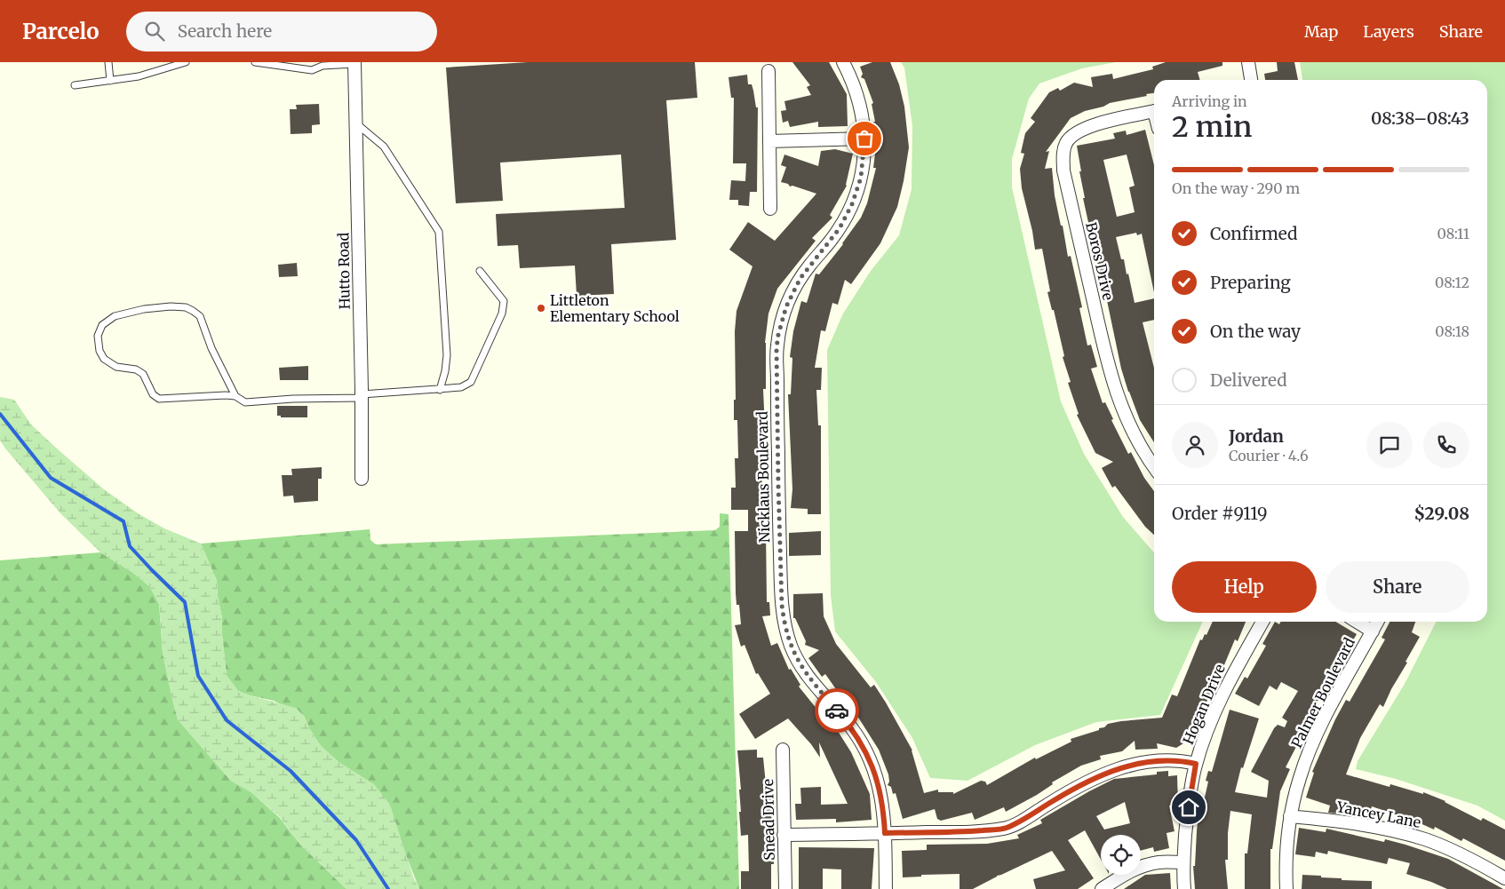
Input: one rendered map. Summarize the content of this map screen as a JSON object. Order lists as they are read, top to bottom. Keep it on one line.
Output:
{"streets":{"street":["Boros Drive","Hutto Road","Nicklaus Boulevard","Palmer Boulevard","Hogan Drive","Yancey Lane","Snead Drive"]},"crossings":[["Palmer Boulevard","Yancey Lane"]],"places":["Littleton Elementary School"],"page":{"header":"Parcelo","search":"Search here","nav":["Map","Layers","Share"],"heading":["2 min","Arriving in","08:38–08:43"],"panel":["Jordan","Courier · 4.6","Order #9119","$29.08"],"bar":"On the way · 290 m","list":[["Confirmed","08:11"],["Preparing","08:12"],["On the way","08:18"],"Delivered"],"buttons":["Help","Share"]}}
